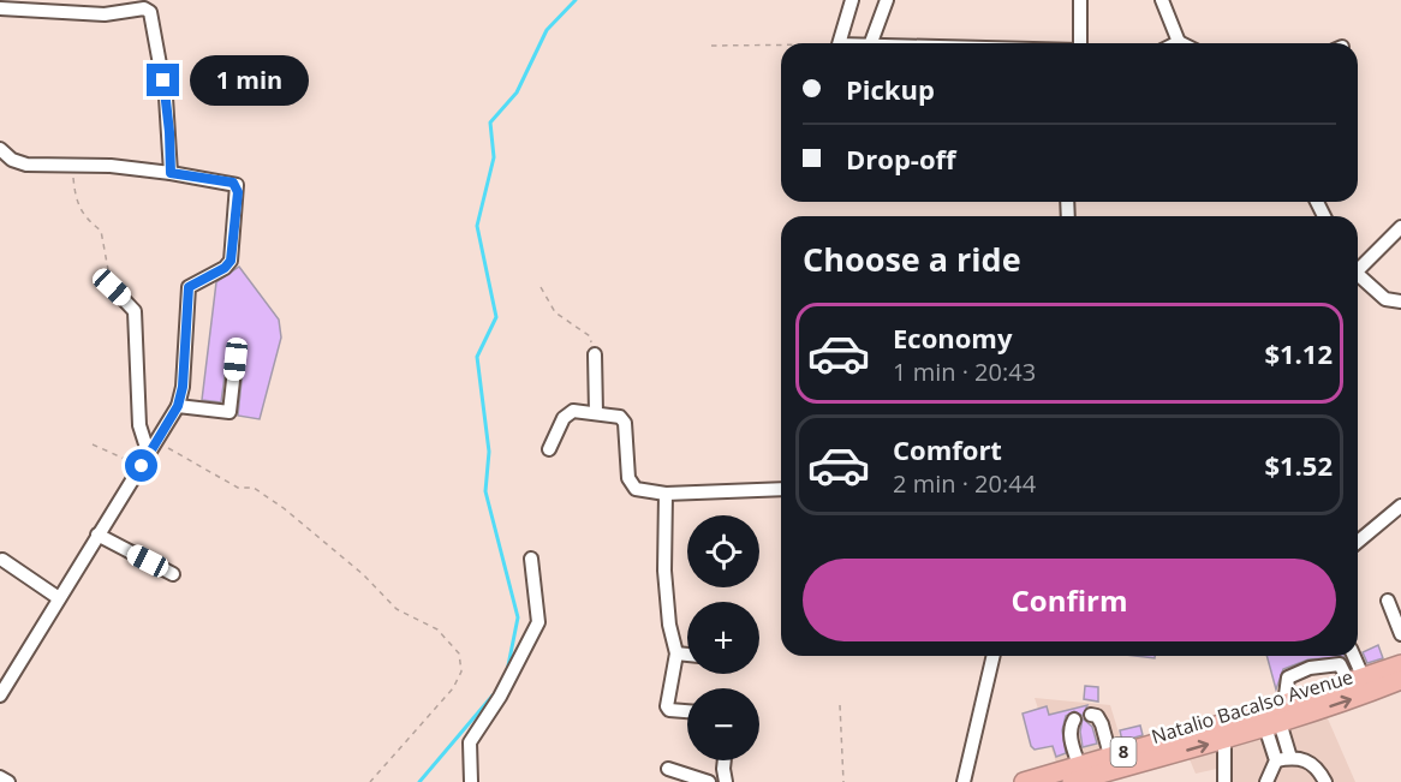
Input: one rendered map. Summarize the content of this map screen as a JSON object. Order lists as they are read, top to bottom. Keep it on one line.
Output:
{"streets":{"highway":["Natalio Bacalso Avenue","8"]},"page":{"banner":["Pickup","Drop-off"],"bubble":"1 min","heading":"Choose a ride","list":[{"name":"Economy","note":"1 min · 20:43","value":"$1.12"},{"name":"Comfort","note":"2 min · 20:44","value":"$1.52"}],"map_buttons":["+","−"],"buttons":"Confirm"}}
